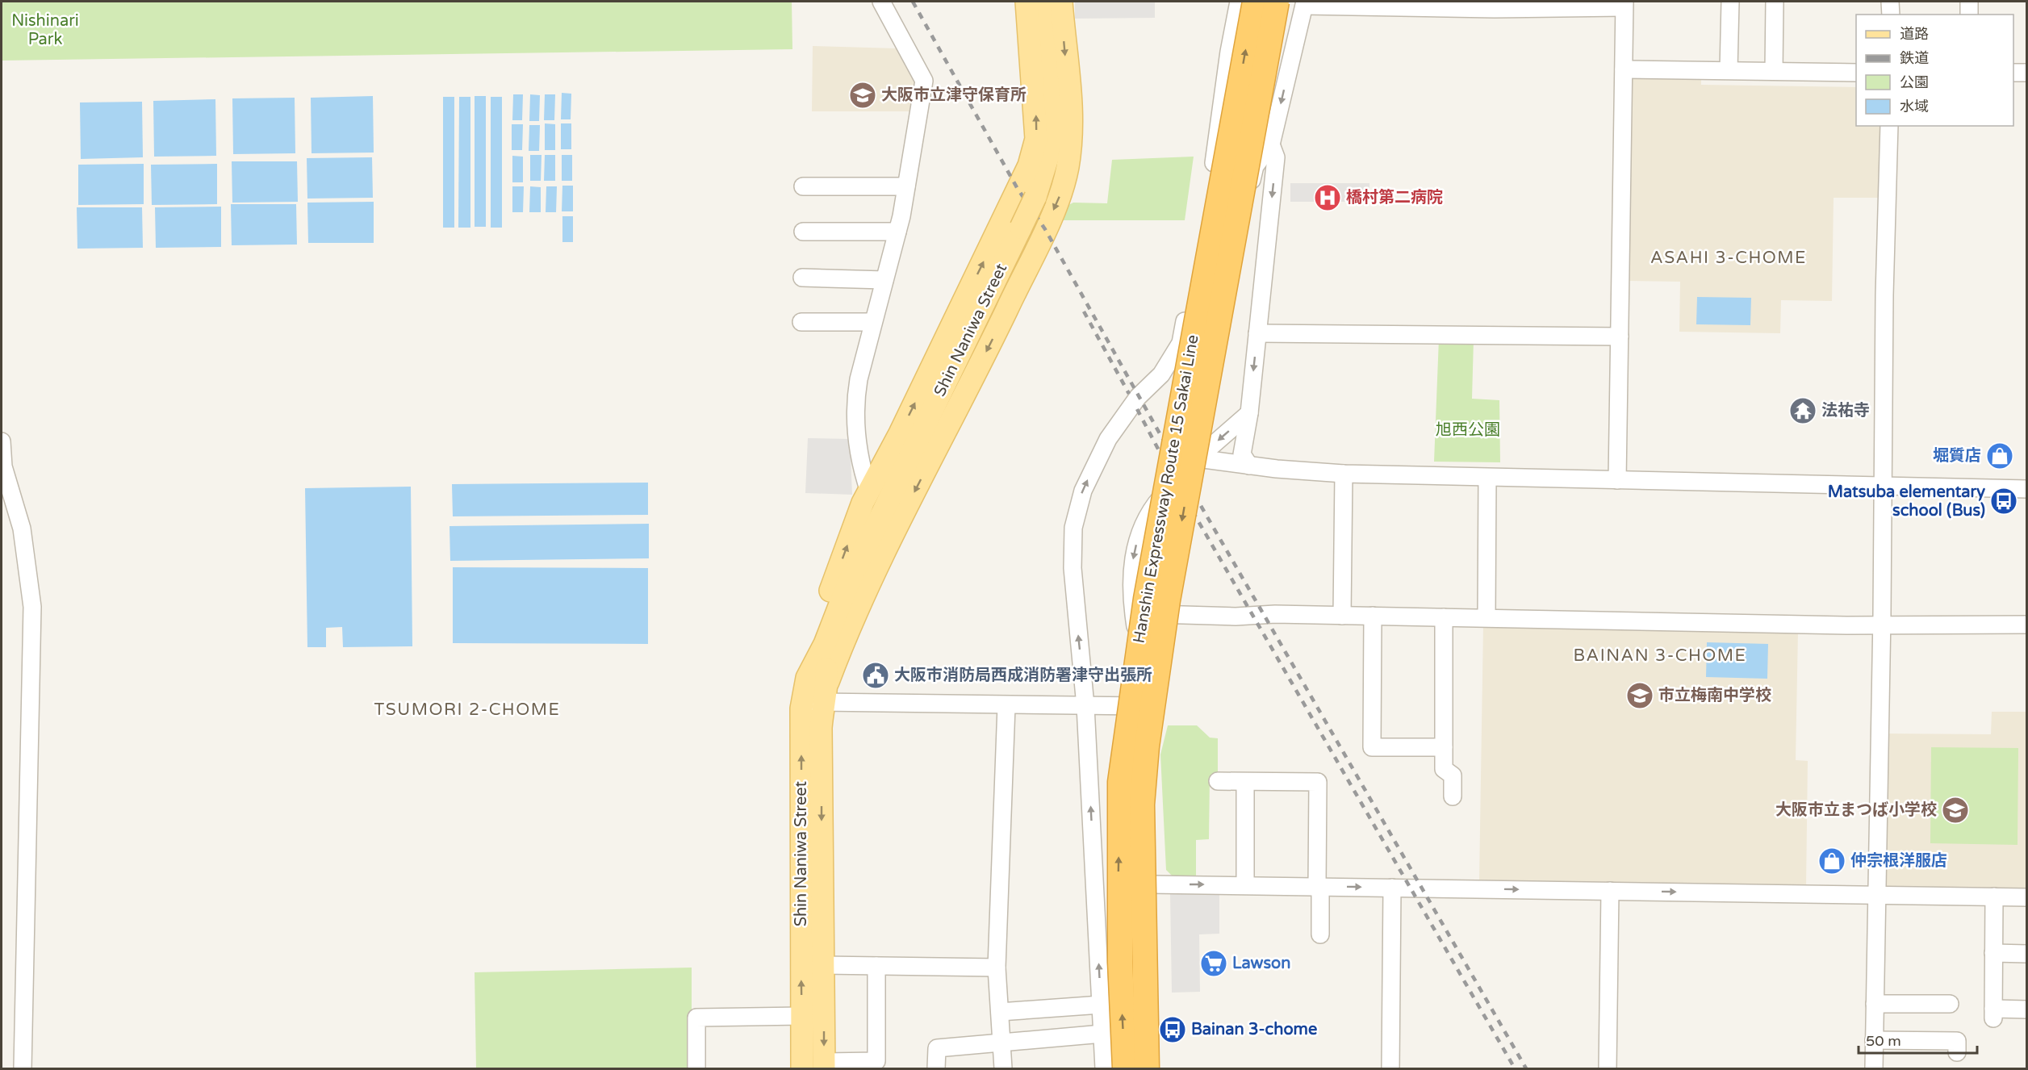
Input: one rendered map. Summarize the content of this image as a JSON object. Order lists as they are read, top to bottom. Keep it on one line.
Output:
{"streets":{"highway":["Hanshin Expressway Route 15 Sakai Line"],"main road":["Shin Naniwa Street"]},"districts":["ASAHI 3-CHOME","BAINAN 3-CHOME","TSUMORI 2-CHOME"],"parks":["Nishinari Park","旭西公園"],"places":{"school or university":["大阪市立津守保育所","市立梅南中学校","大阪市立まつば小学校"],"hospital":["橋村第二病院"],"temple":["法祐寺"],"shop":["堀質店","仲宗根洋服店"],"bus stop":["Matsuba elementary school (Bus)","Bainan 3-chome"],"public building":["大阪市消防局西成消防署津守出張所"],"supermarket":["Lawson"]},"legend":["道路","鉄道","公園","水域"],"scale_bar":"50 m"}
